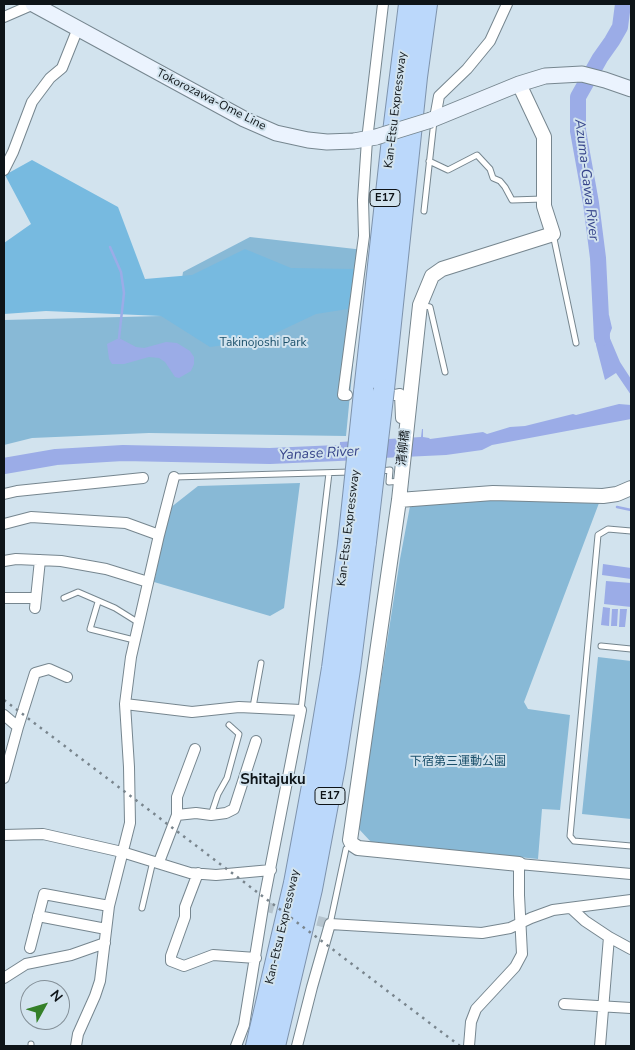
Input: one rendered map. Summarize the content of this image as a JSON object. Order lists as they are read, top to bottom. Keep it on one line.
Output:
{"streets":{"highway":["Kan-Etsu Expressway","E17"],"main road":["Tokorozawa-Ome Line"],"street":["清柳橋"]},"districts":["Shitajuku"],"water":["Azuma-Gawa River","Yanase River"],"parks":["Takinojoshi Park","下宿第三運動公園"],"north":"top right"}
